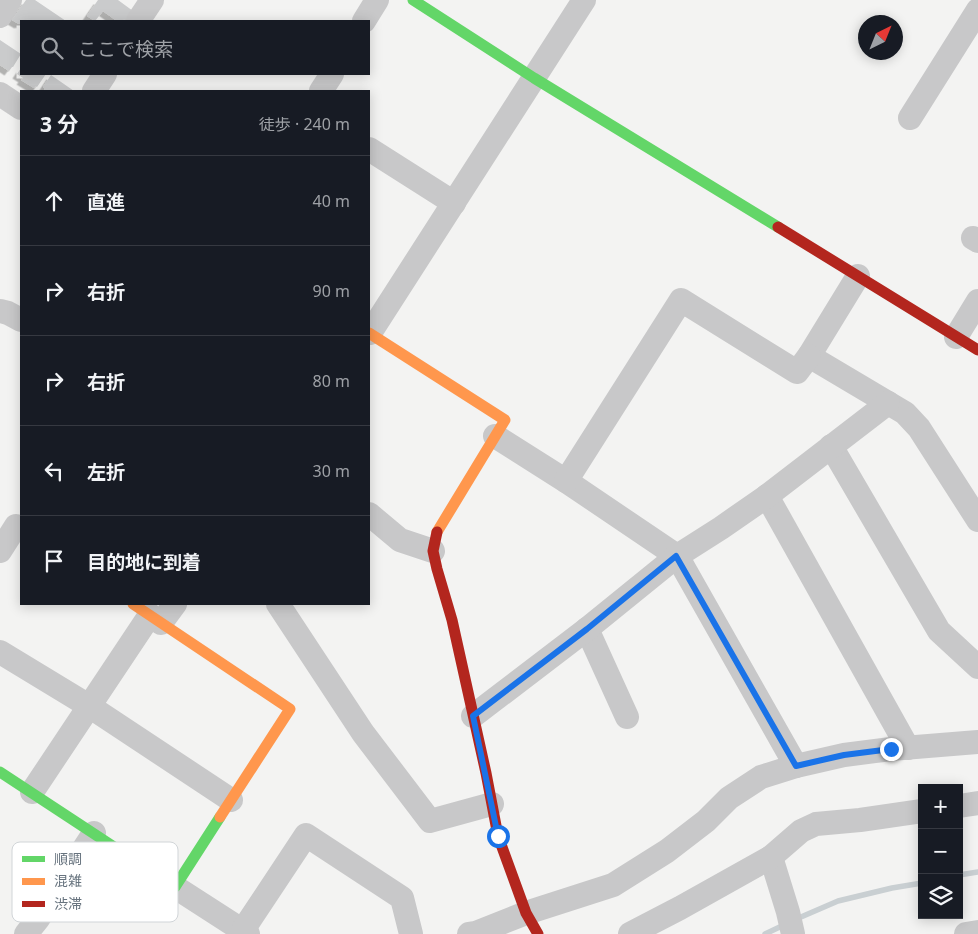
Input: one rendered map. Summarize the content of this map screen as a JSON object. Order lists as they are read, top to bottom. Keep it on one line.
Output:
{"legend":["順調","混雑","渋滞"],"north":"top right","page":{"search":"ここで検索","heading":["3 分","徒歩 · 240 m"],"list":[["直進","40 m"],["右折","90 m"],["右折","80 m"],["左折","30 m"],"目的地に到着"],"map_buttons":["+","−"]}}
